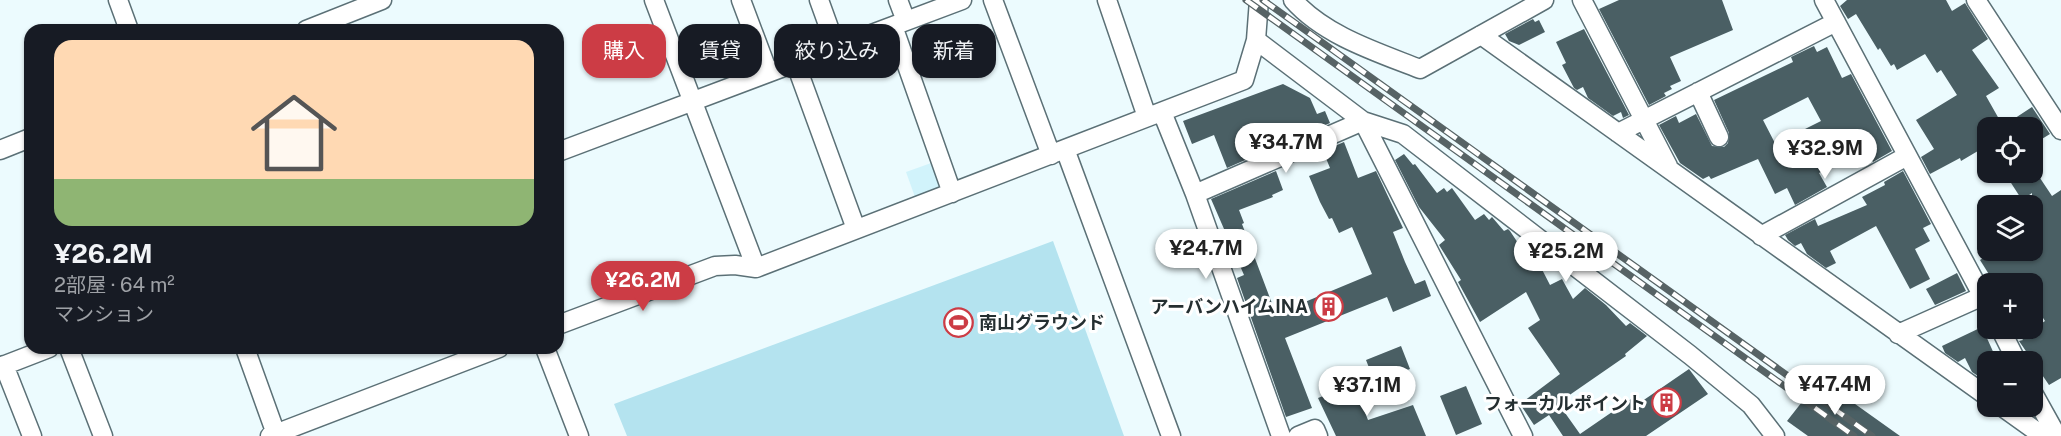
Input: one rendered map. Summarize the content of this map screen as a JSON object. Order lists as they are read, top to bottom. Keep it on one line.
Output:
{"places":{"building":["アーバンハイムINA","フォーカルポイント"],"sports":["南山グラウンド"]},"page":{"chip":["購入","賃貸","絞り込み","新着"],"list":[{"name":"¥26.2M","note":"2部屋 · 64 m² · マンション"}],"map_buttons":["+","−"],"price":["¥34.7M","¥32.9M","¥24.7M","¥25.2M","¥26.2M","¥47.4M","¥37.1M"]}}
